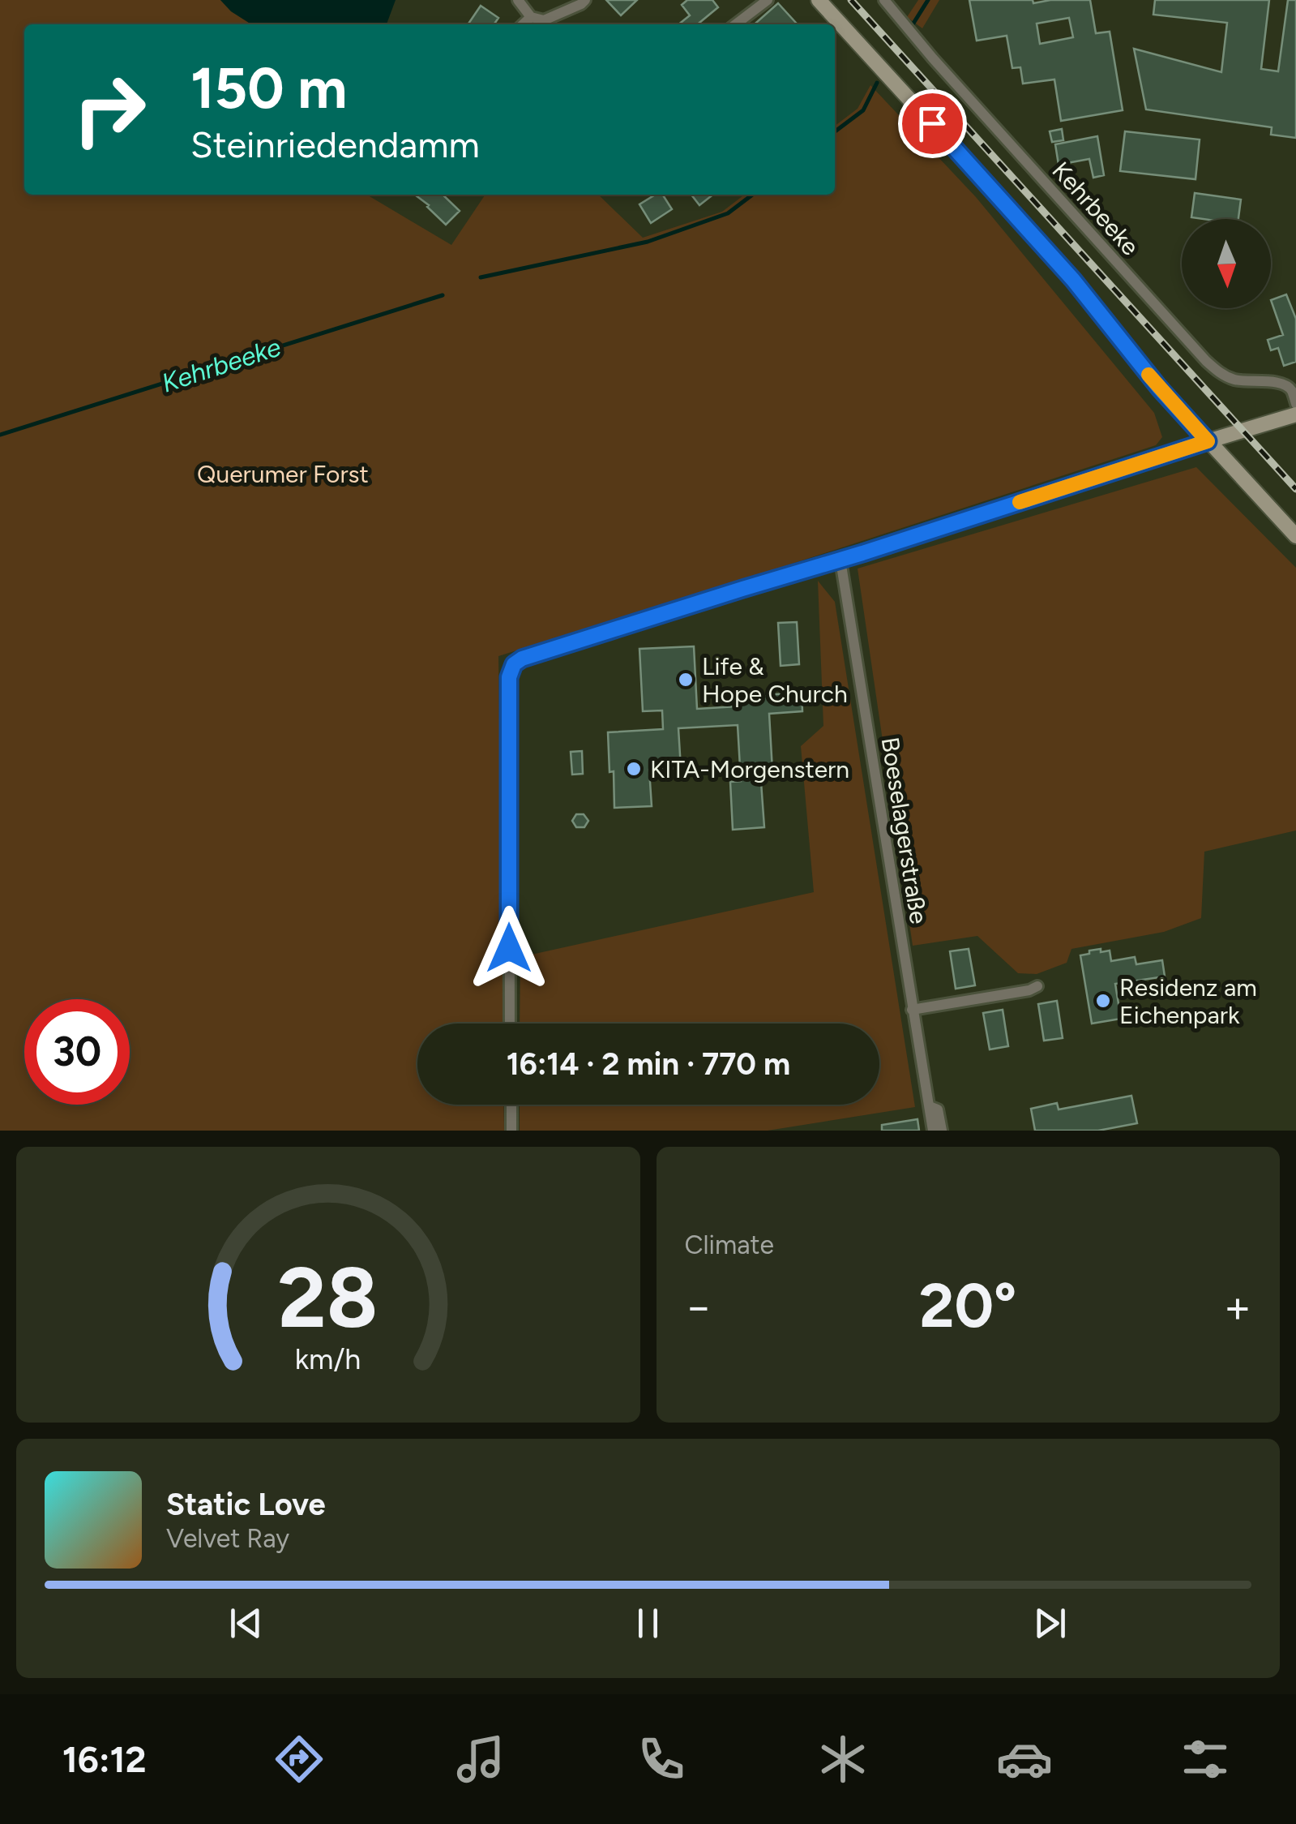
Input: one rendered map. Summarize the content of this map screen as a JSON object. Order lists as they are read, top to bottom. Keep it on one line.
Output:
{"streets":{"street":["Kehrbeeke","Boeselagerstraße"]},"water":["Kehrbeeke"],"parks":["Querumer Forst"],"places":["Life & Hope Church","KITA-Morgenstern","Residenz am Eichenpark"],"north":"bottom","page":{"turn":["150 m","Steinriedendamm"],"limit":"30","trip":"16:14 · 2 min · 770 m","tile":"Climate","heat":["−","20°","+"],"song":["Static Love","Velvet Ray"],"tabs":"16:12","gauge":["28","km/h"]}}
